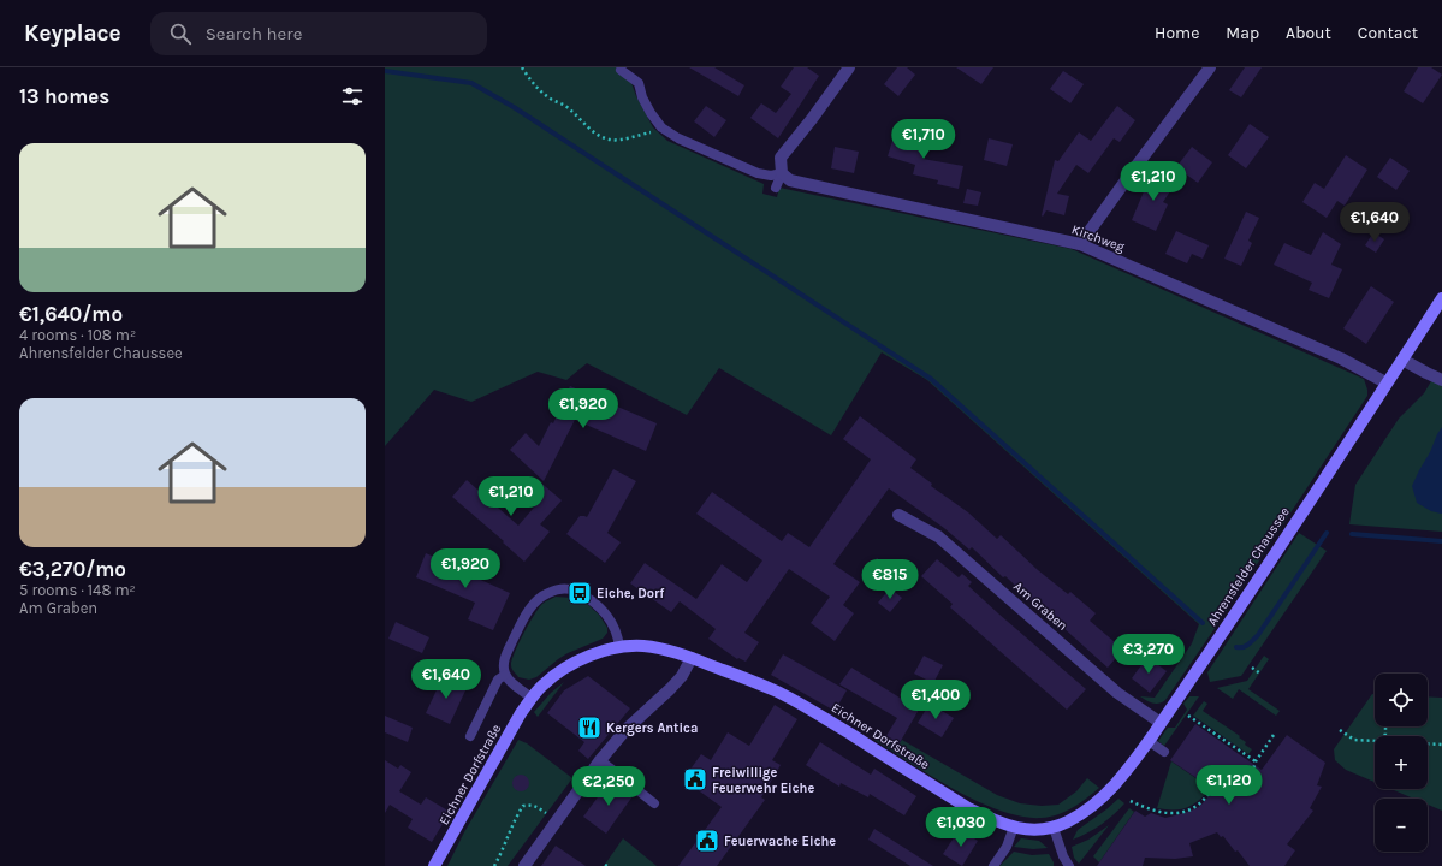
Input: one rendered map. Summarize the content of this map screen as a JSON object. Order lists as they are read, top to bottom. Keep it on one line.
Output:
{"streets":{"main road":["Ahrensfelder Chaussee","Eichner Dorfstraße"],"street":["Kirchweg","Am Graben"]},"crossings":[["Kirchweg","Ahrensfelder Chaussee"],["Ahrensfelder Chaussee","Am Graben"],["Ahrensfelder Chaussee","Eichner Dorfstraße"]],"places":{"bus stop":["Eiche, Dorf"],"restaurant":["Kergers Antica"],"public building":["Freiwillige Feuerwehr Eiche","Feuerwache Eiche"]},"page":{"header":"Keyplace","search":"Search here","nav":["Home","Map","About","Contact"],"heading":"13 homes","price":["€1,710","€1,210","€1,640","€1,920","€1,210","€1,920","€815","€3,270","€1,640","€1,400","€1,120","€2,250","€1,030"],"list":[{"name":"€1,640/mo","note":"4 rooms · 108 m² · Ahrensfelder Chaussee"},{"name":"€3,270/mo","note":"5 rooms · 148 m² · Am Graben"}],"map_buttons":["+","−"]}}
